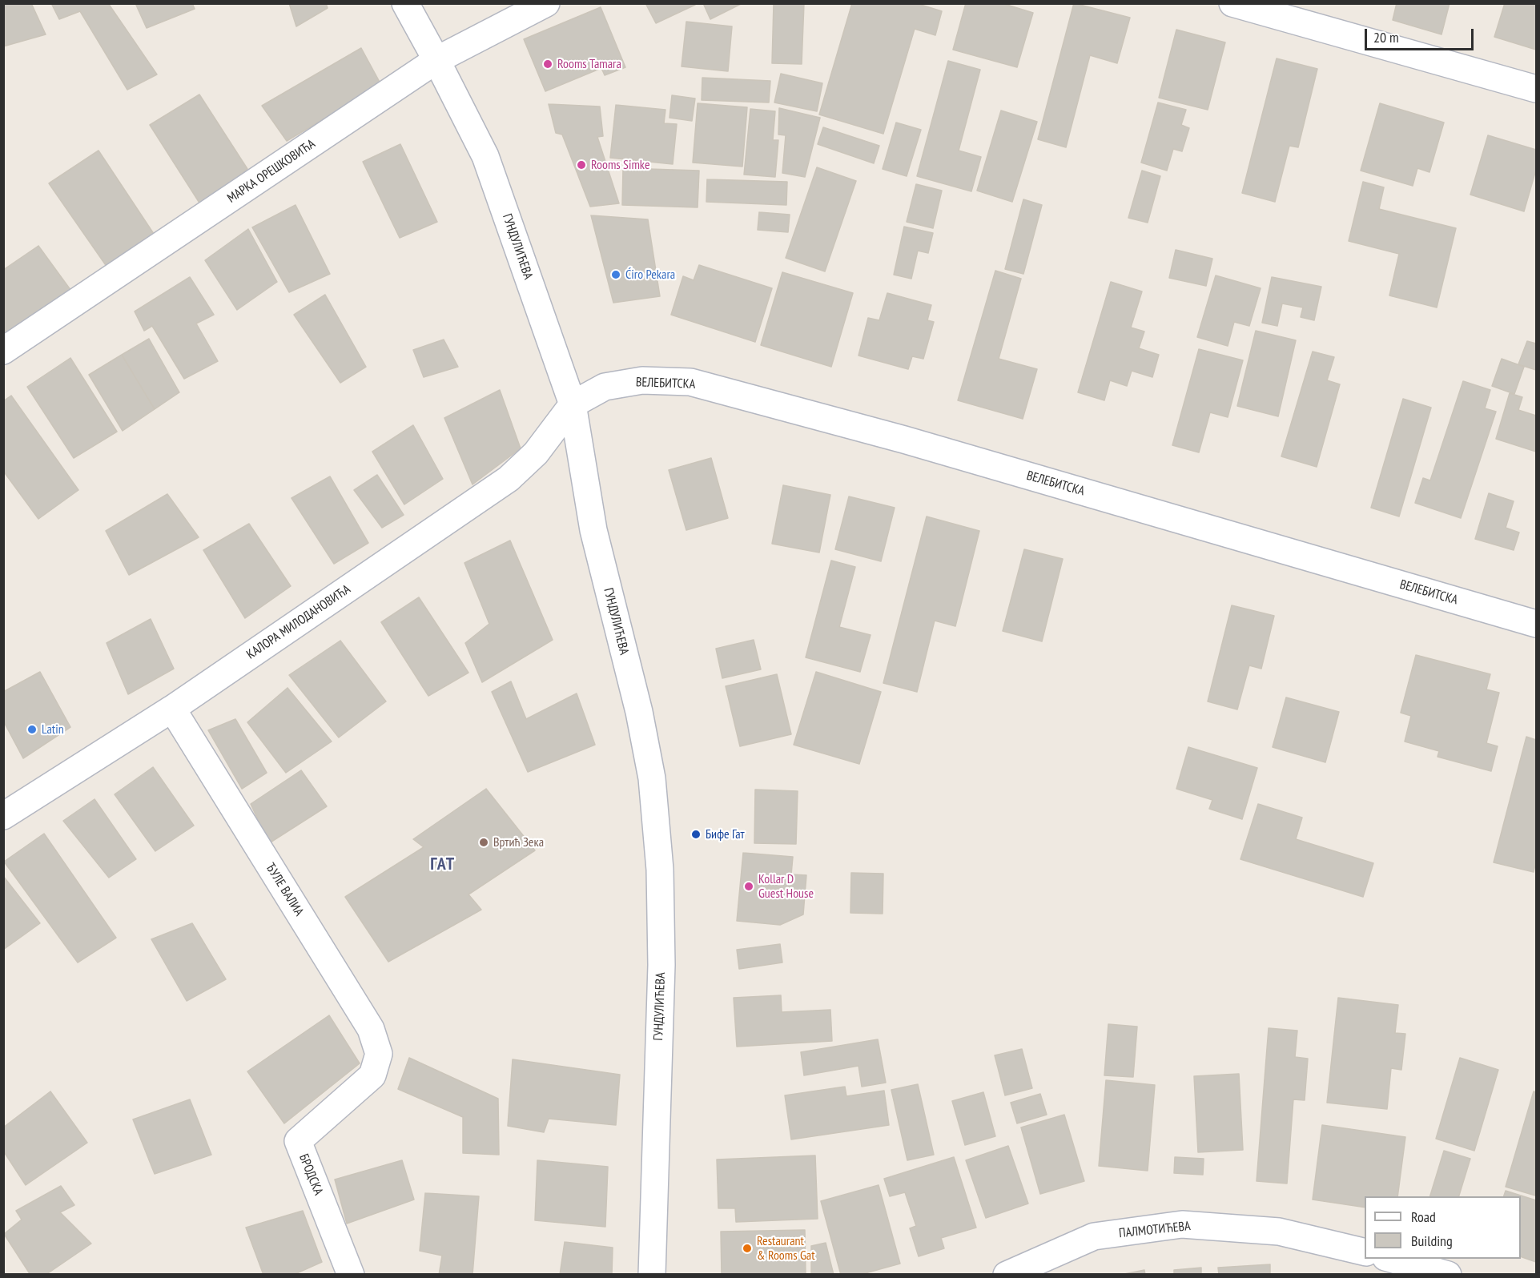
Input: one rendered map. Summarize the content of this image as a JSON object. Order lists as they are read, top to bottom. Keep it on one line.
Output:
{"streets":{"street":["МАРКА ОРЕШКОВИЋА","ГУНДУЛИЋЕВА","ВЕЛЕБИТСКА","КАЛОРА МИЛОДАНОВИЋА","ЂУЛЕ ВАЛИА","БРОДСКА","ПАЛМОТИЋЕВА"]},"crossings":[["МАРКА ОРЕШКОВИЋА","ГУНДУЛИЋЕВА"],["ГУНДУЛИЋЕВА","ВЕЛЕБИТСКА"],["ГУНДУЛИЋЕВА","КАЛОРА МИЛОДАНОВИЋА"],["ВЕЛЕБИТСКА","КАЛОРА МИЛОДАНОВИЋА"],["КАЛОРА МИЛОДАНОВИЋА","ЂУЛЕ ВАЛИА"],["ЂУЛЕ ВАЛИА","БРОДСКА"]],"districts":["ГАТ"],"places":["Rooms Tamara","Rooms Simke","Ćiro Pekara","Latin","Бифе Гат","Вртић Зека","Kollar D Guest House","Restaurant & Rooms Gat"],"legend":["Road","Building"],"scale_bar":"20 m"}
